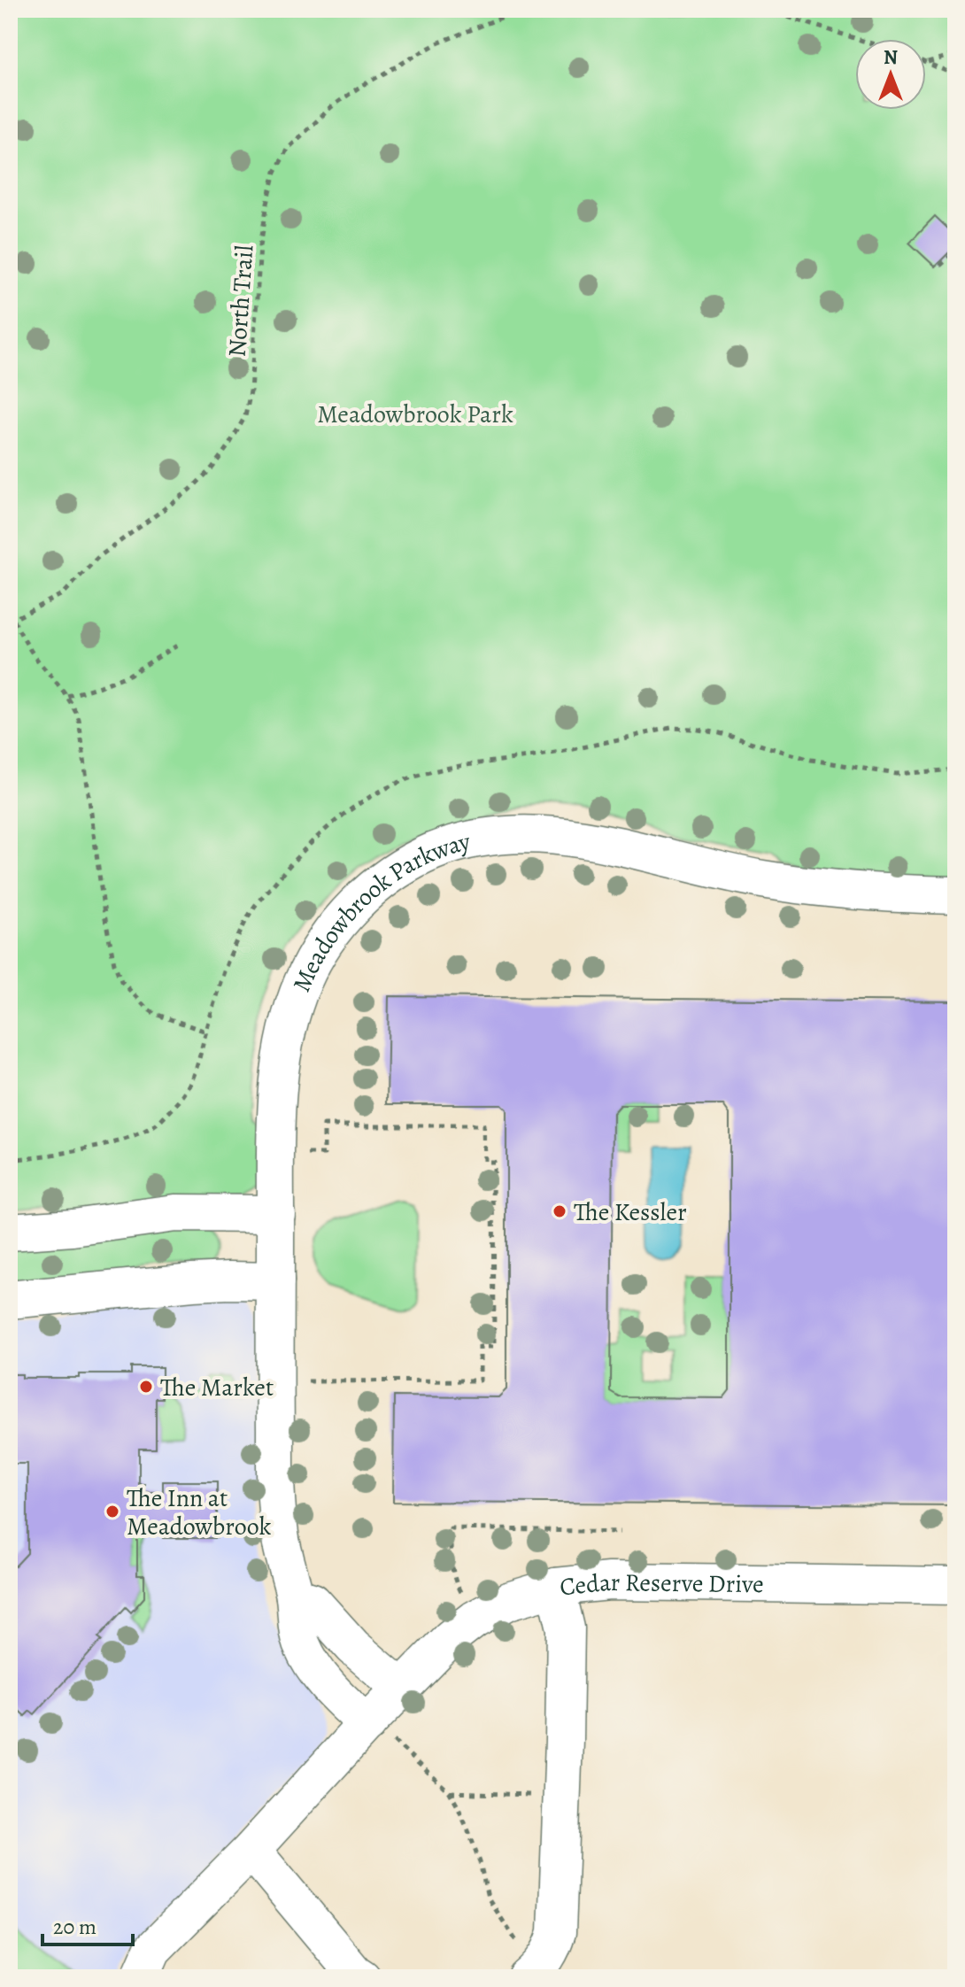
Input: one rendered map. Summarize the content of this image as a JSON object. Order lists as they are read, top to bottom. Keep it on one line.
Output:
{"streets":{"street":["Meadowbrook Parkway","Cedar Reserve Drive"],"path":["North Trail"]},"parks":["Meadowbrook Park"],"places":["The Kessler","The Market","The Inn at Meadowbrook"],"scale_bar":"20 m","north":"top"}
